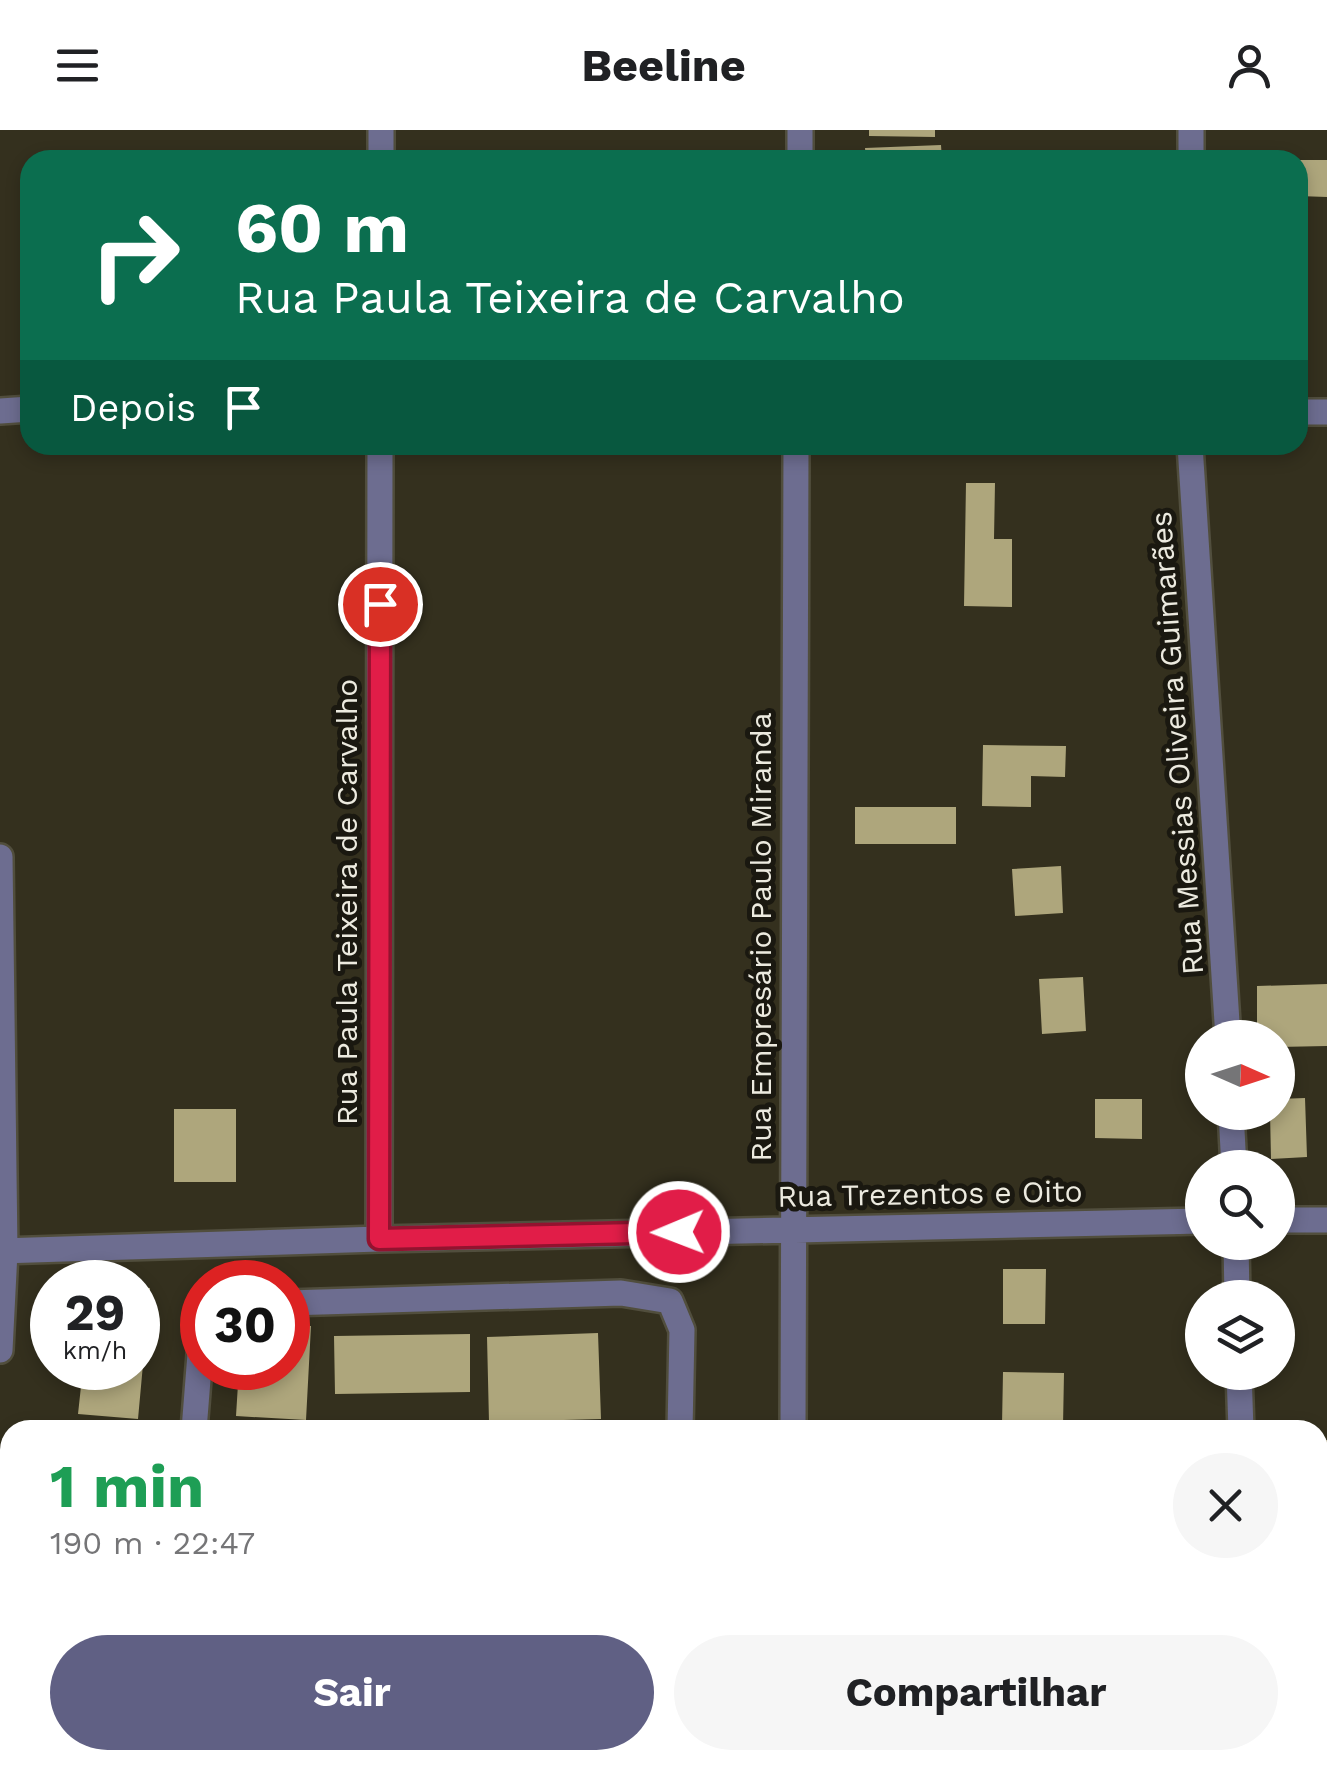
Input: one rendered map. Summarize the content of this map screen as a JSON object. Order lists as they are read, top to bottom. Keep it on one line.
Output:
{"streets":{"street":["Rua Messias Oliveira Guimarães","Rua Paula Teixeira de Carvalho","Rua Empresário Paulo Miranda","Rua Trezentos e Oito"]},"crossings":[["Rua Paula Teixeira de Carvalho","Rua Trezentos e Oito"],["Rua Empresário Paulo Miranda","Rua Trezentos e Oito"]],"north":"right","page":{"header":"Beeline","turn":["60 m","Rua Paula Teixeira de Carvalho"],"then":"Depois","speed":"29 km/h","limit":"30","heading":["1 min","190 m · 22:47"],"buttons":["Sair","Compartilhar"]}}
